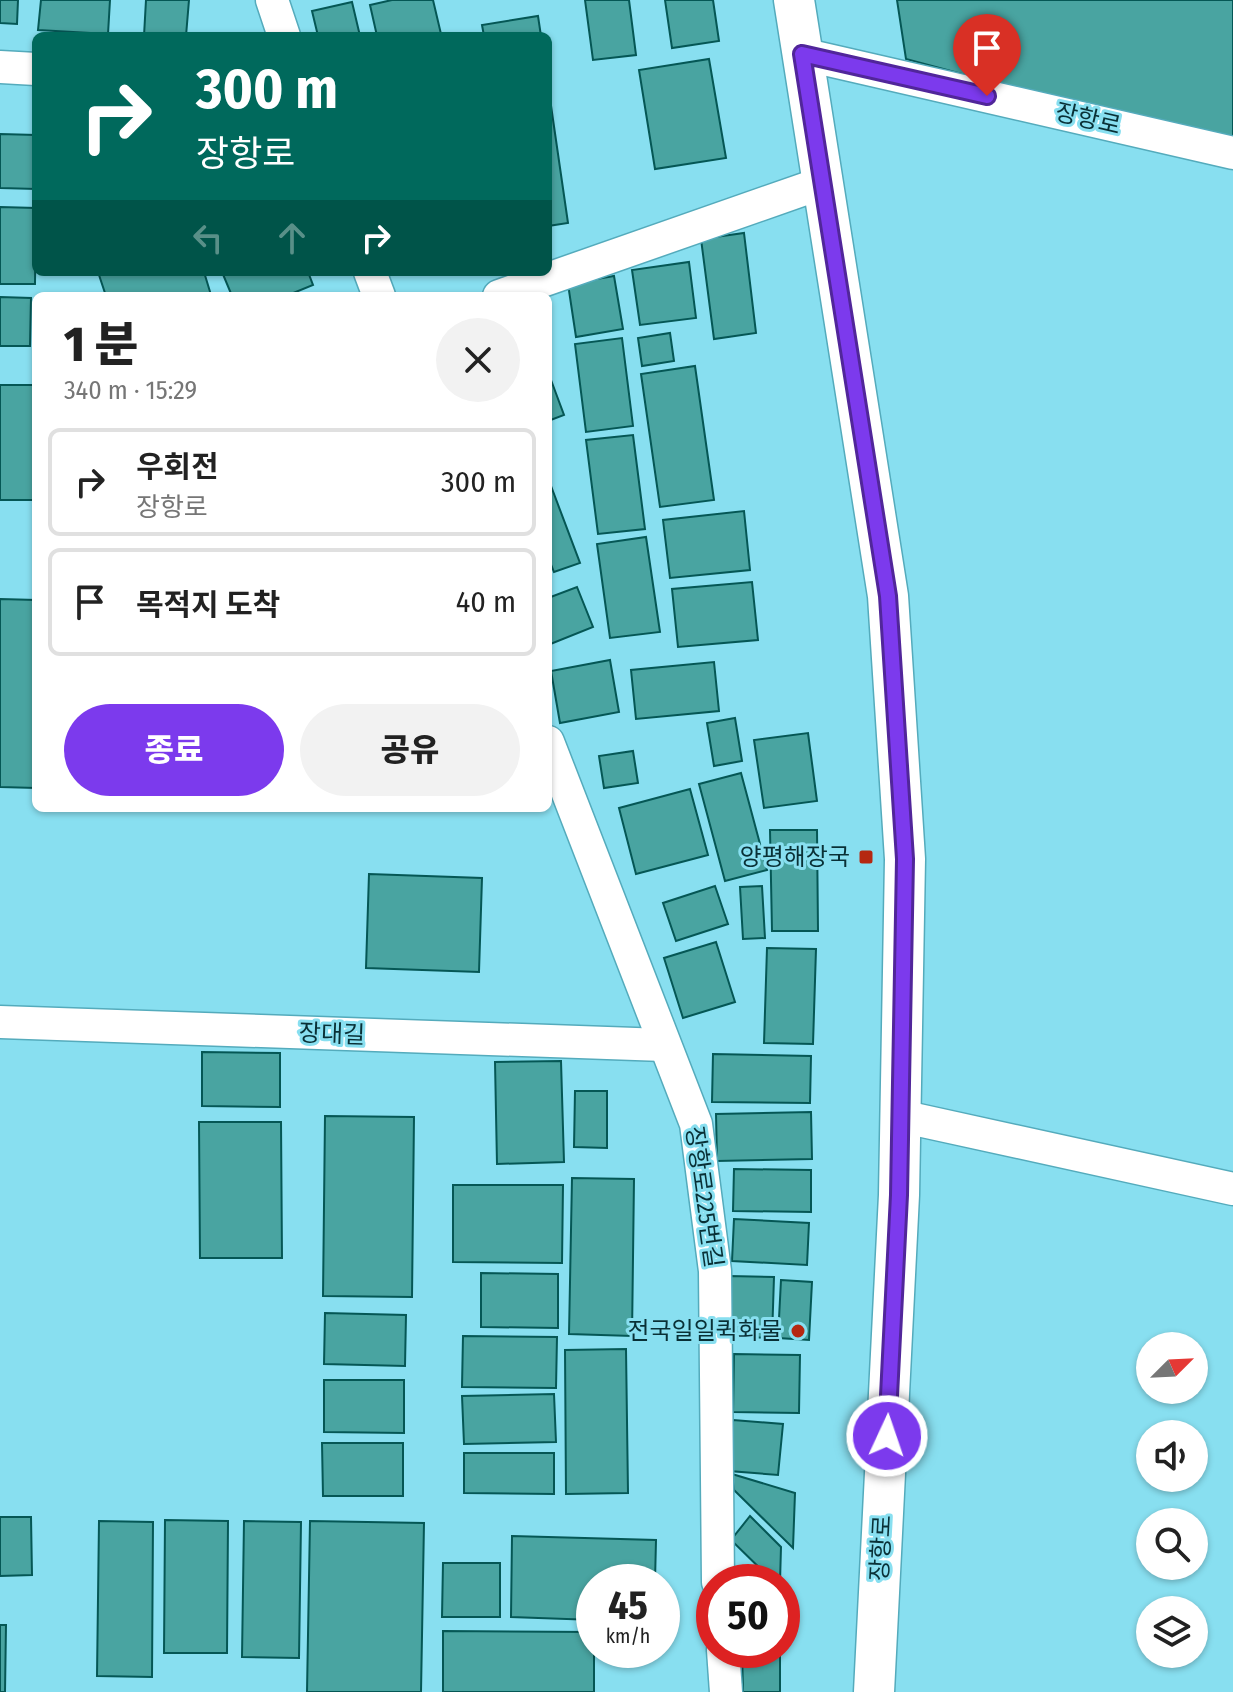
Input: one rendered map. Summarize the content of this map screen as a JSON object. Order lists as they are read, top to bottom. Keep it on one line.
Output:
{"streets":{"main road":["장항로"],"street":["장대길","장항로225번길"]},"crossings":[["장대길","장항로225번길"]],"places":{"transit":["양평해장국"],"other":["전국일일퀵화물"]},"north":"top right","page":{"turn":["300 m","장항로"],"heading":["1 분","340 m · 15:29"],"list":[{"name":"우회전","note":"장항로","value":"300 m"},{"name":"목적지 도착","value":"40 m"}],"buttons":["종료","공유"],"speed":"45 km/h","limit":"50"}}
